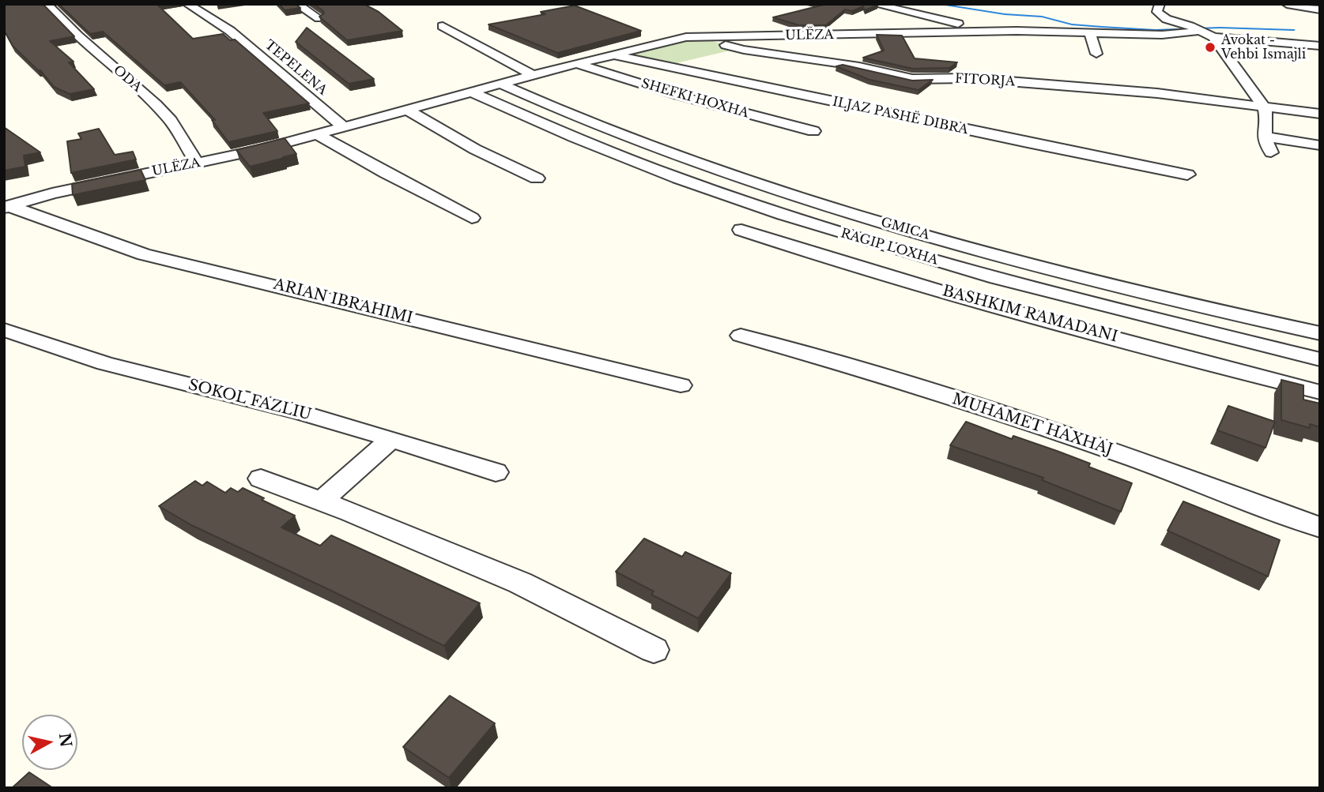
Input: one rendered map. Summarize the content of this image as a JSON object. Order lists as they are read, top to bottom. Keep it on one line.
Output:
{"streets":{"street":["ULËZA","TEPELENA","ODA","FITORJA","SHEFKI HOXHA","ILJAZ PASHË DIBRA","GMICA","RAGIP LOXHA","ARIAN IBRAHIMI","BASHKIM RAMADANI","SOKOL FAZLIU","MUHAMET HAXHAJ"]},"crossings":[["ULËZA","TEPELENA"],["ULËZA","ODA"],["ULËZA","FITORJA"],["ULËZA","SHEFKI HOXHA"],["ULËZA","ILJAZ PASHË DIBRA"],["ULËZA","GMICA"],["ULËZA","RAGIP LOXHA"],["ULËZA","ARIAN IBRAHIMI"]],"places":["Avokat - Vehbi Ismajli"],"north":"right"}
